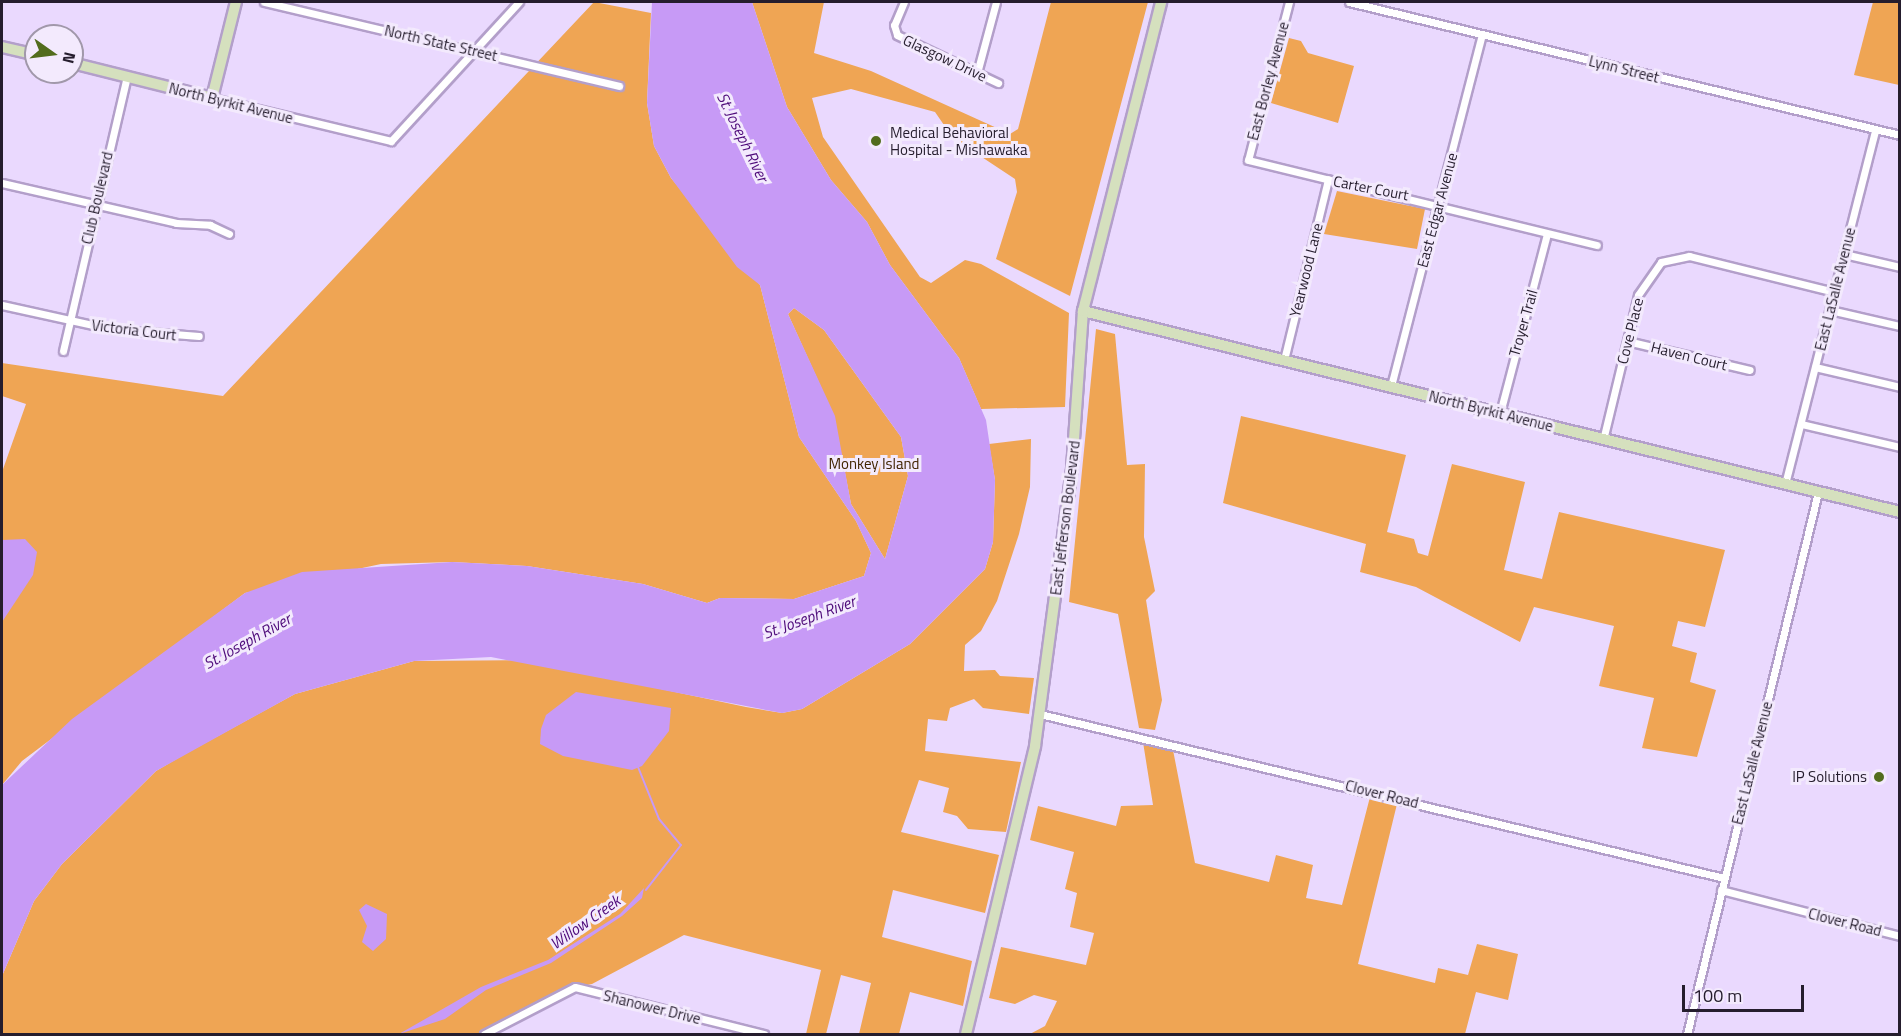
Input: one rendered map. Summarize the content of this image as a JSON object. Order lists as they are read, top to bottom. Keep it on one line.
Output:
{"streets":{"street":["North State Street","Glasgow Drive","Lynn Street","East Borley Avenue","North Byrkit Avenue","Carter Court","Club Boulevard","East Edgar Avenue","Yearwood Lane","East LaSalle Avenue","Troyer Trail","Victoria Court","Cove Place","Haven Court","East Jefferson Boulevard","Clover Road","Shanower Drive"]},"crossings":[["North State Street","North Byrkit Avenue"],["Lynn Street","East Edgar Avenue"],["Lynn Street","East LaSalle Avenue"],["East Borley Avenue","Carter Court"],["North Byrkit Avenue","Club Boulevard"],["North Byrkit Avenue","East Edgar Avenue"],["North Byrkit Avenue","Yearwood Lane"],["North Byrkit Avenue","East LaSalle Avenue"],["North Byrkit Avenue","Troyer Trail"],["North Byrkit Avenue","Cove Place"],["North Byrkit Avenue","East Jefferson Boulevard"],["Carter Court","East Edgar Avenue"],["Carter Court","Yearwood Lane"],["Carter Court","Troyer Trail"],["Club Boulevard","Victoria Court"],["East LaSalle Avenue","Cove Place"],["East LaSalle Avenue","Clover Road"],["Cove Place","Haven Court"],["East Jefferson Boulevard","Clover Road"]],"water":["St. Joseph River","Willow Creek"],"parks":["Monkey Island"],"places":["Medical Behavioral Hospital - Mishawaka","IP Solutions"],"scale_bar":"100 m","north":"right"}
